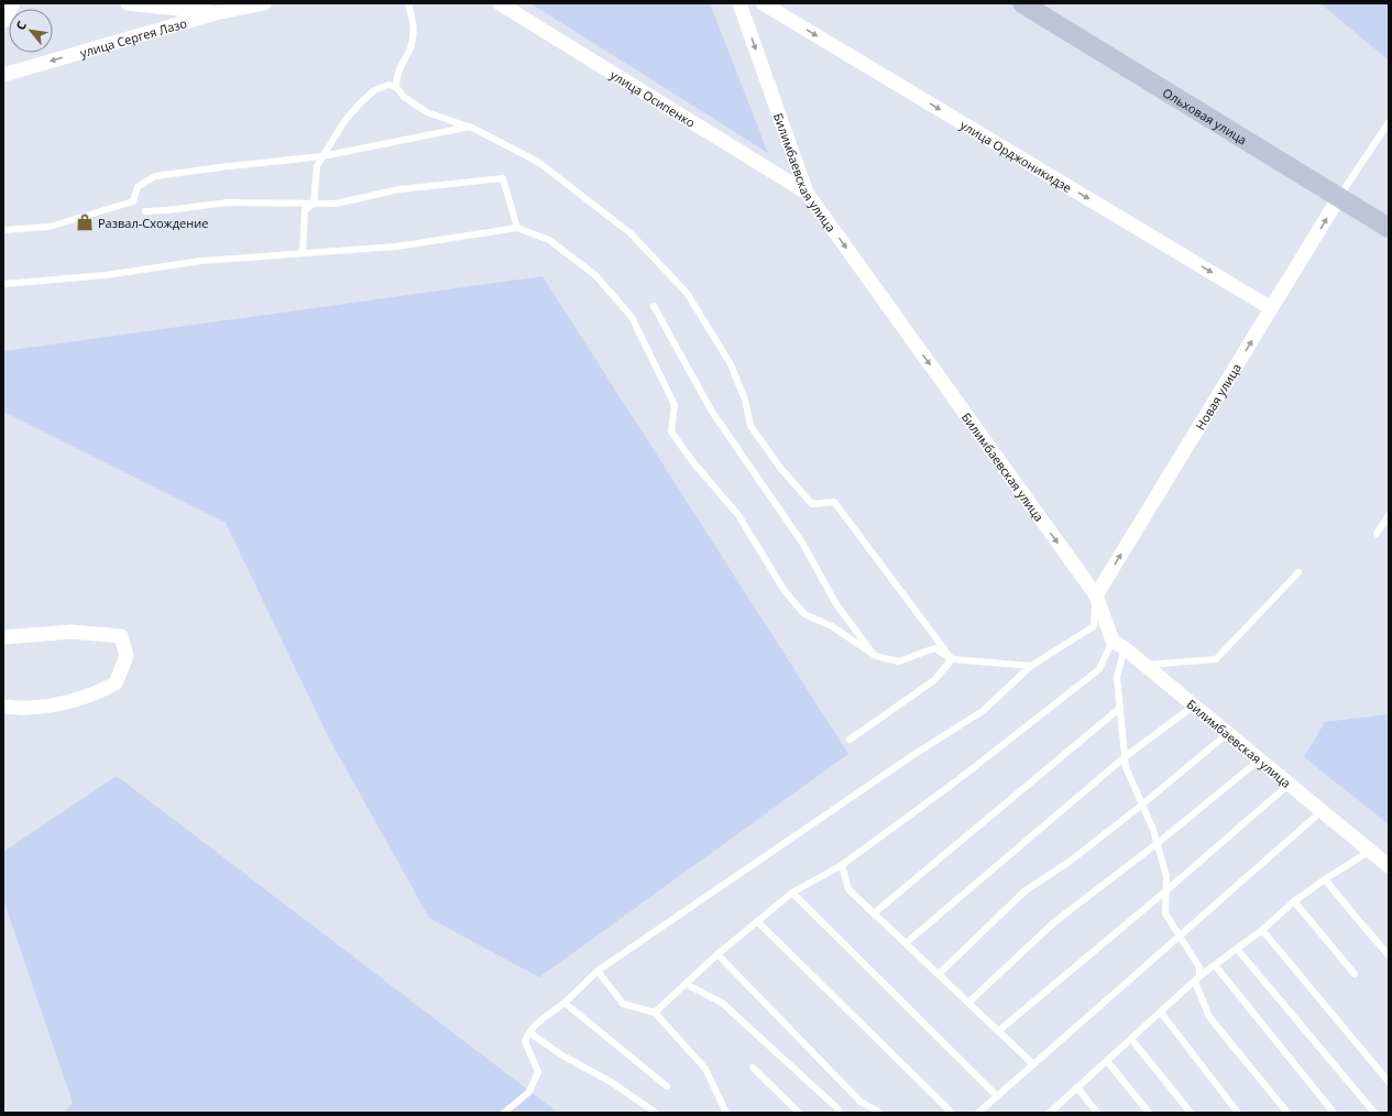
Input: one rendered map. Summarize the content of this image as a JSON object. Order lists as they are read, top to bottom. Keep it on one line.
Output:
{"streets":{"main road":["Ольховая улица"],"street":["улица Сергея Лазо","улица Осипенко","улица Орджоникидзе","Билимбаевская улица","Новая улица"]},"crossings":[["улица Осипенко","Билимбаевская улица"],["Ольховая улица","Новая улица"],["улица Орджоникидзе","Новая улица"],["Билимбаевская улица","Новая улица"]],"one_way":["улица Орджоникидзе","Билимбаевская улица","Новая улица"],"places":{"shop":["Развал-Схождение"]},"north":"top left"}
